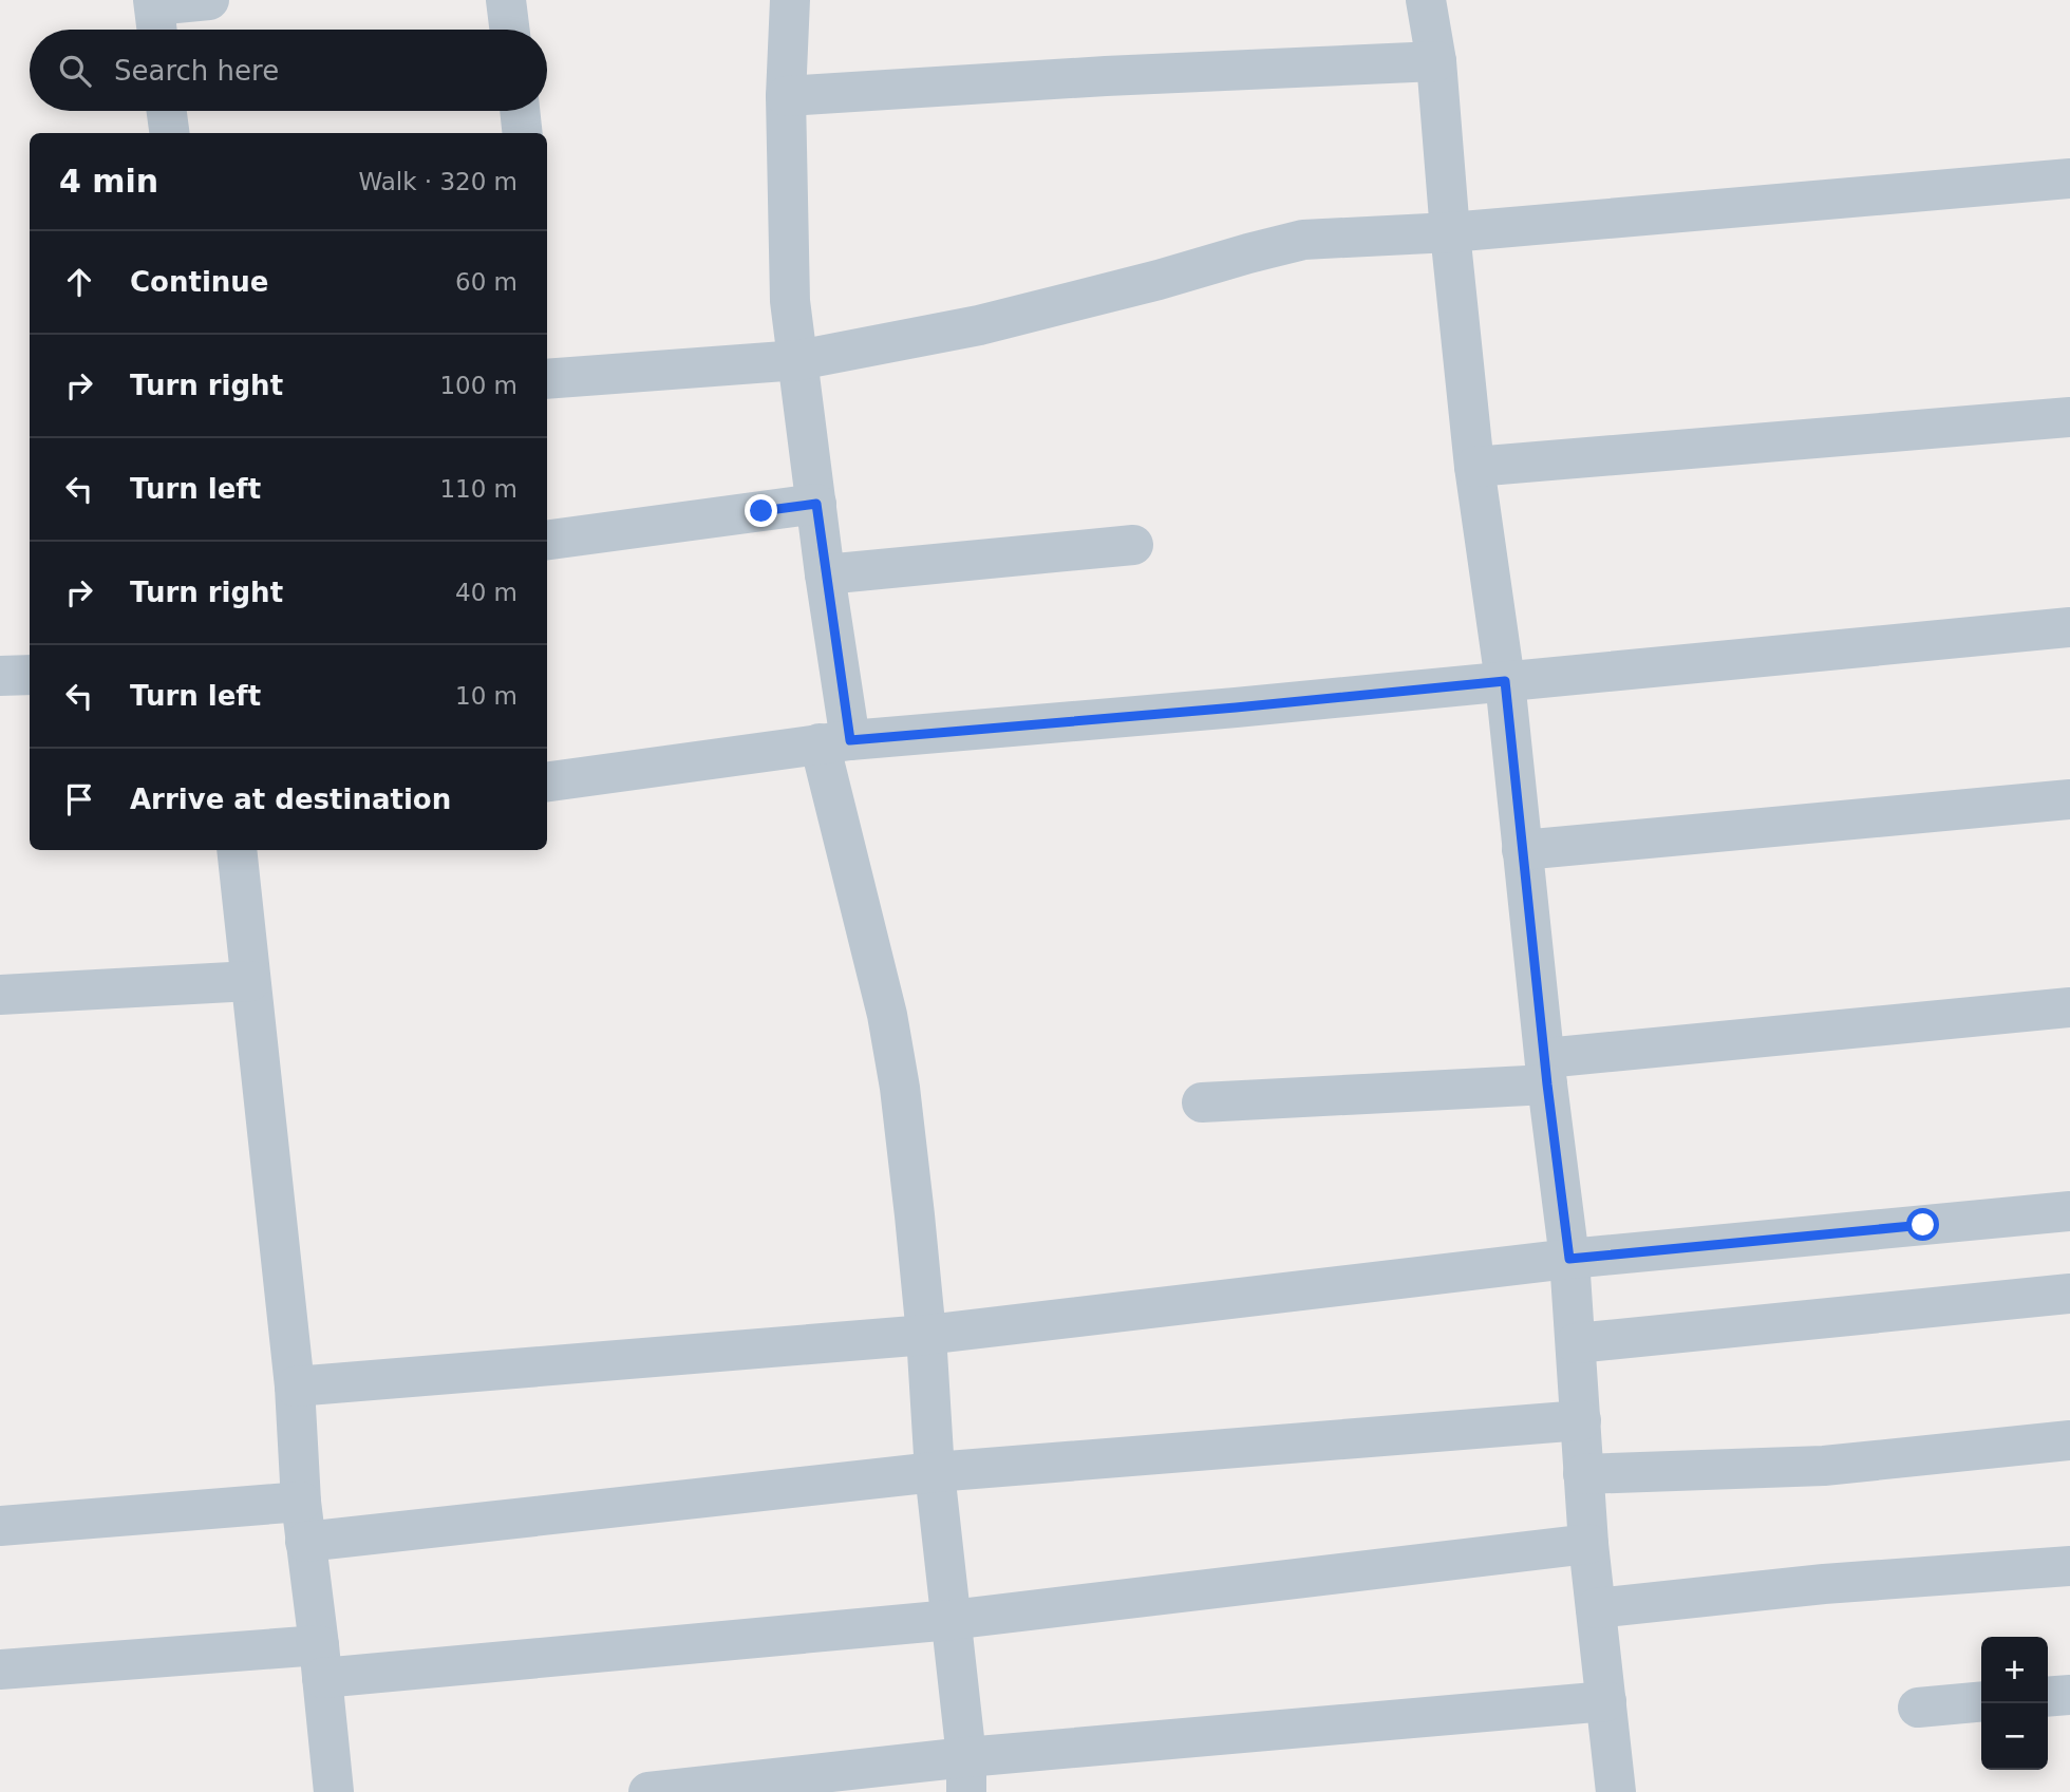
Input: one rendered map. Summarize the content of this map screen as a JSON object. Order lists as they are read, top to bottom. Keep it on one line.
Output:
{"page":{"search":"Search here","heading":["4 min","Walk · 320 m"],"list":[["Continue","60 m"],["Turn right","100 m"],["Turn left","110 m"],["Turn right","40 m"],["Turn left","10 m"],"Arrive at destination"],"map_buttons":["+","−"]}}
